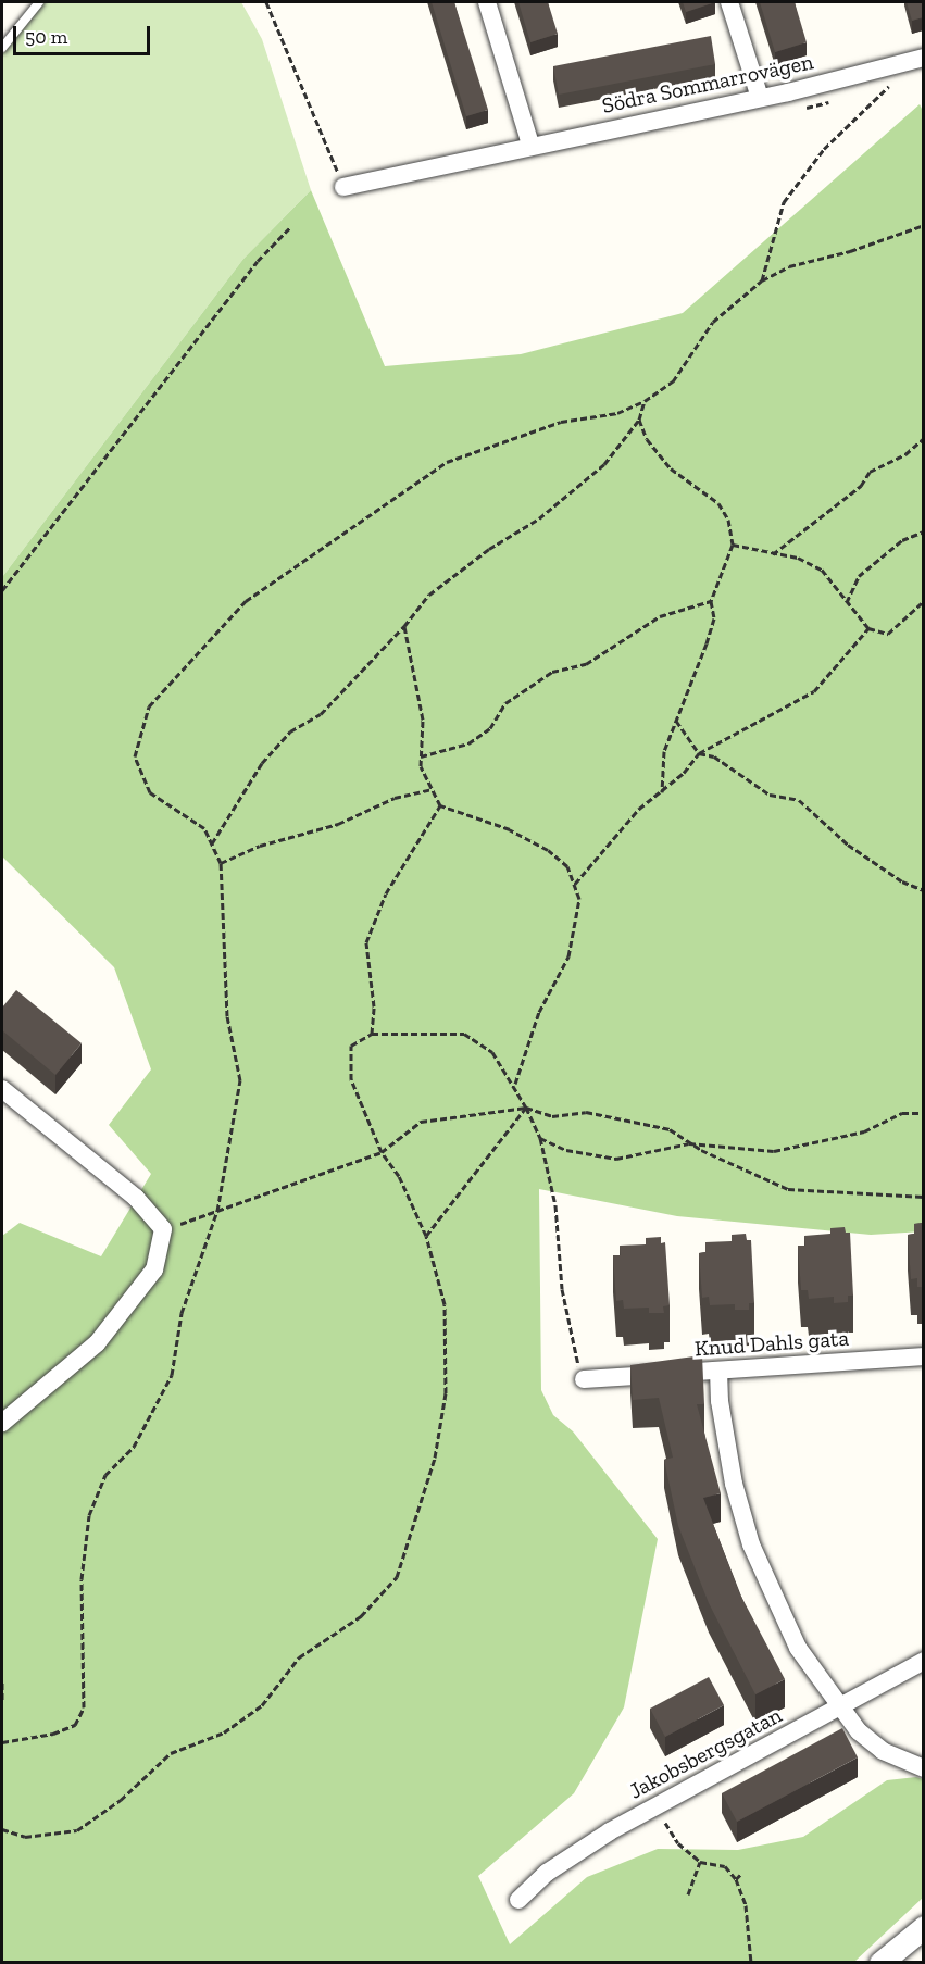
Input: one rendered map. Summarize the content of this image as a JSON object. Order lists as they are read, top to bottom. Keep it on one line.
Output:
{"streets":{"street":["Södra Sommarrovägen","Knud Dahls gata","Jakobsbergsgatan"]},"scale_bar":"50 m"}
